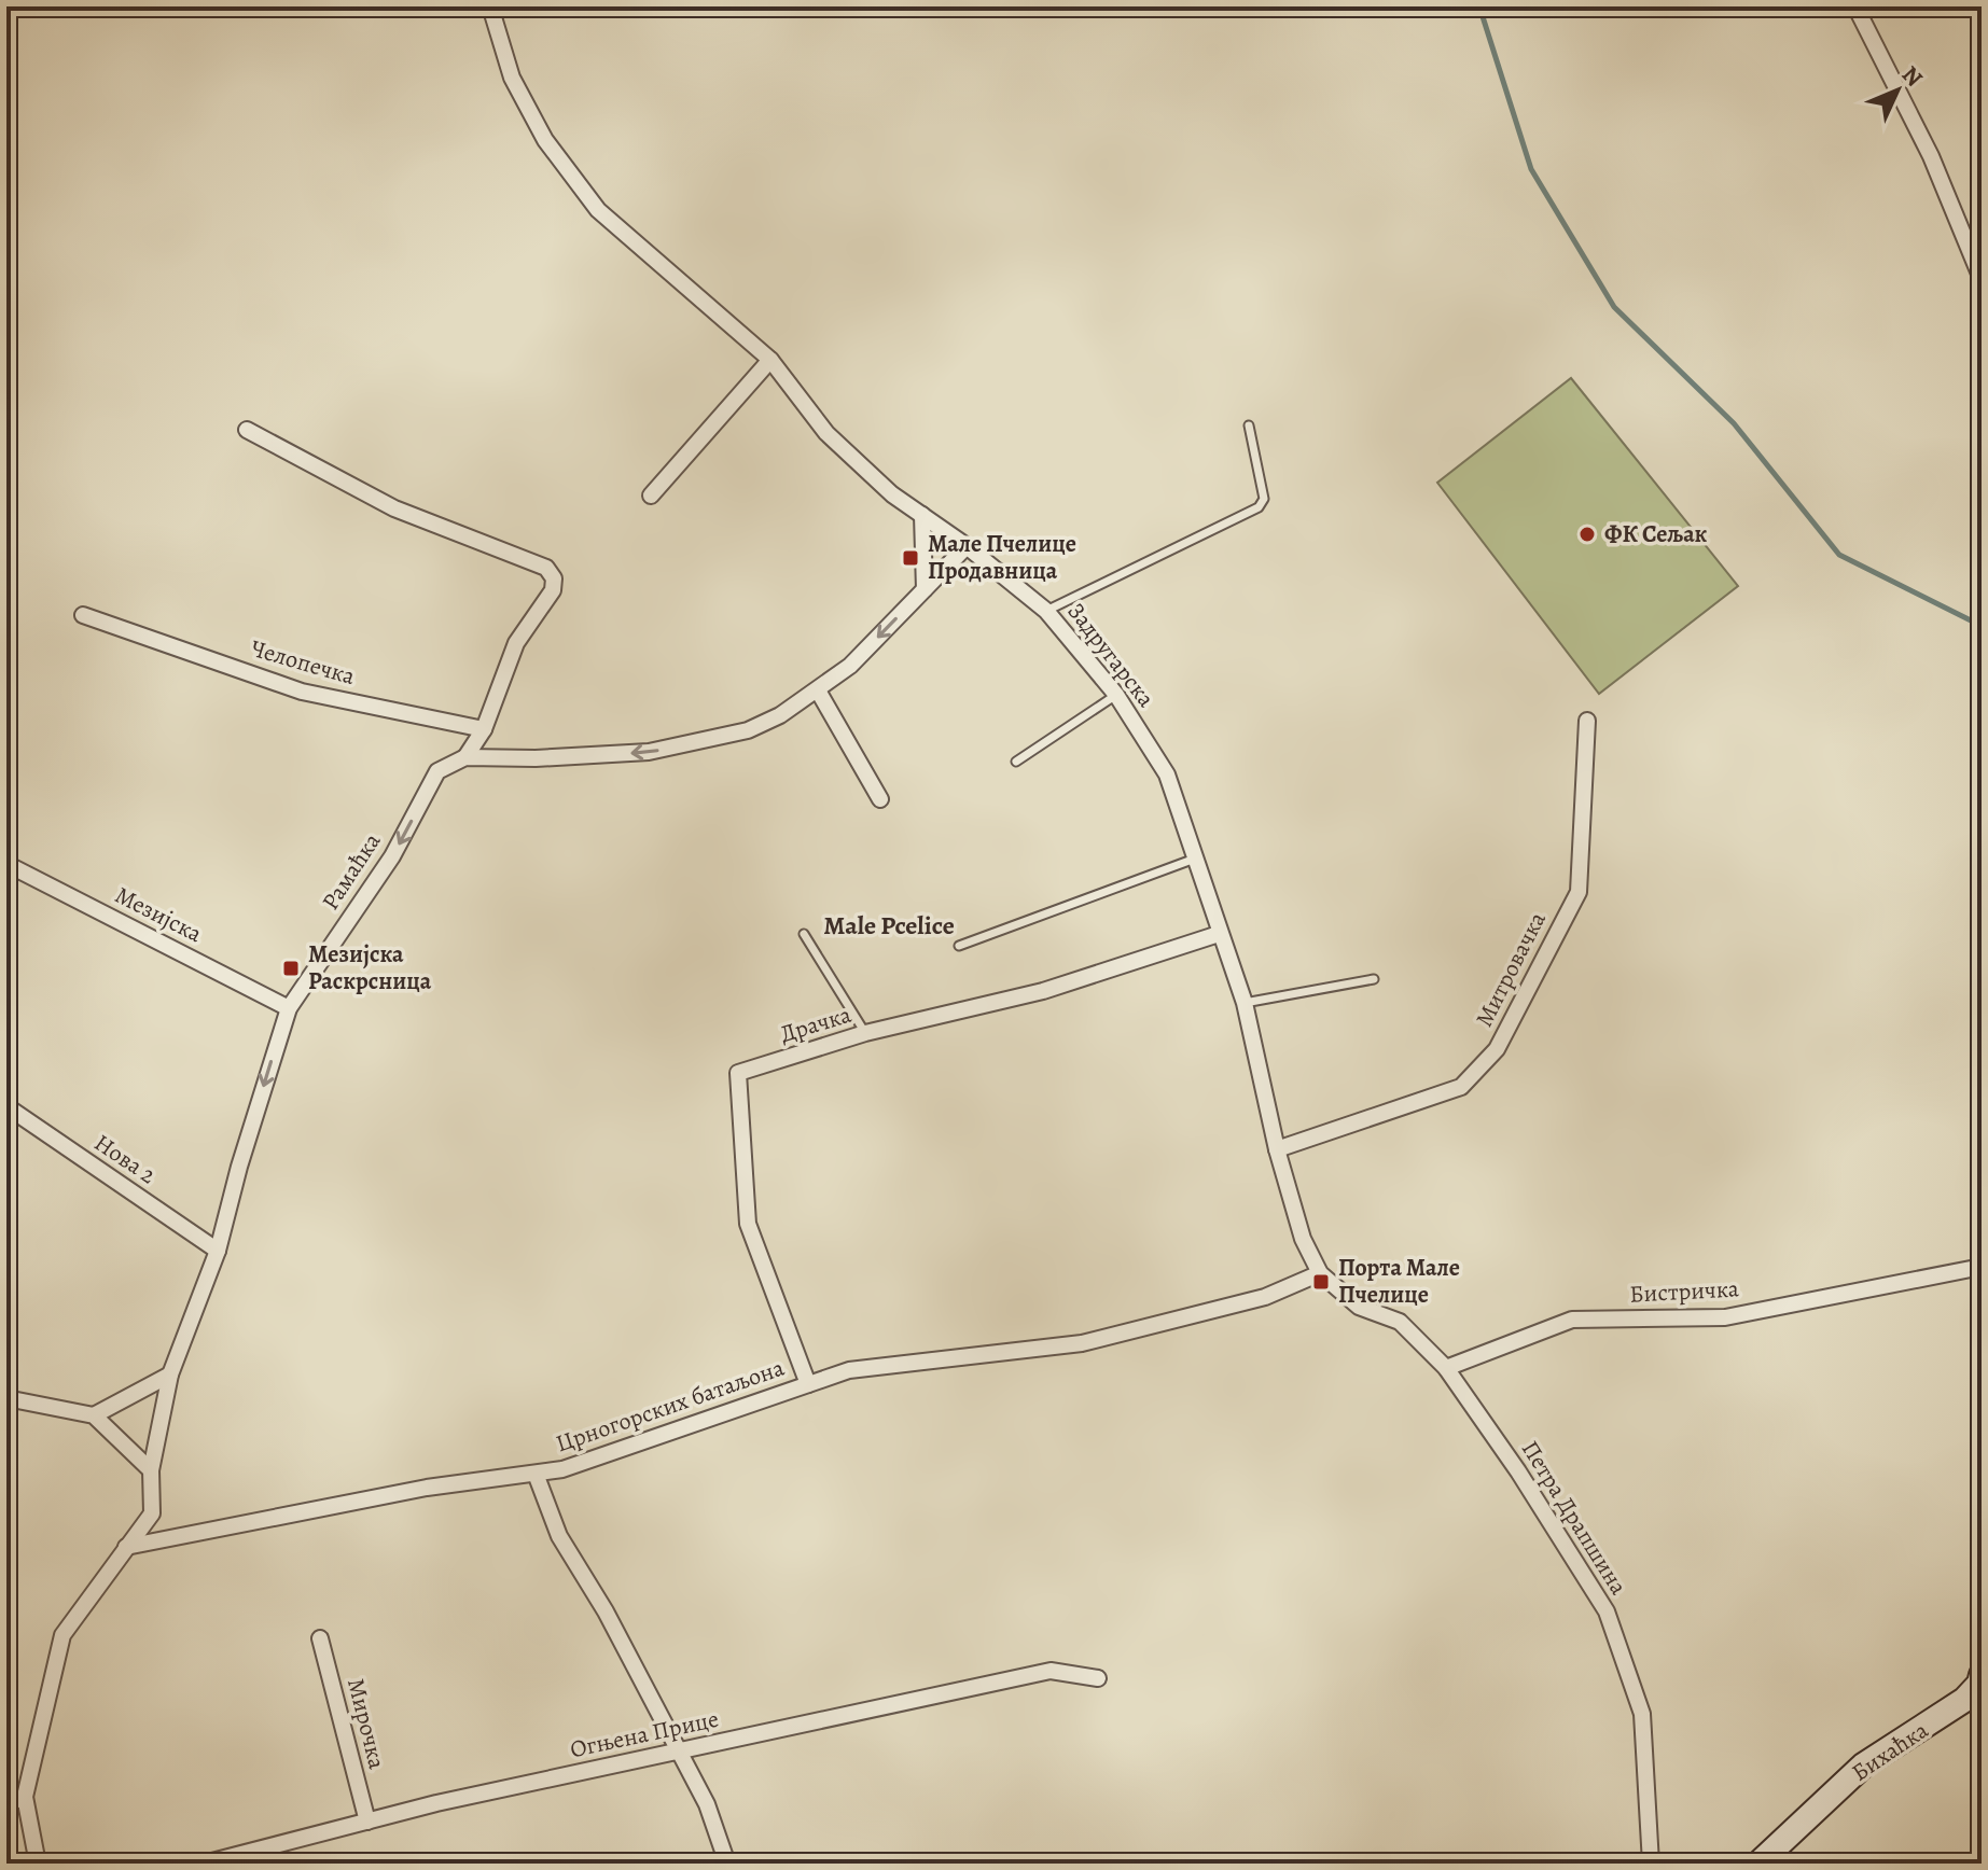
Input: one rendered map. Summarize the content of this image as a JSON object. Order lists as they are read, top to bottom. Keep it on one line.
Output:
{"streets":{"street":["Задругарска","Челопечка","Рамаћка","Мезијска","Митровачка","Драчка","Нова 2","Бистричка","Црногорских батаљона","Петра Драпшина","Мирочка","Огњена Прице","Бихаћка"]},"crossings":[["Задругарска","Митровачка"],["Задругарска","Драчка"],["Задругарска","Црногорских батаљона"],["Задругарска","Петра Драпшина"],["Рамаћка","Мезијска"],["Рамаћка","Нова 2"],["Драчка","Црногорских батаљона"],["Бистричка","Петра Драпшина"],["Црногорских батаљона","Петра Драпшина"],["Мирочка","Огњена Прице"]],"one_way":["Рамаћка"],"districts":["Male Pcelice"],"places":{"other":["ФК Сељак"],"transit":["Мале Пчелице Продавница","Мезијска Раскрсница","Порта Мале Пчелице"]},"north":"top right"}
